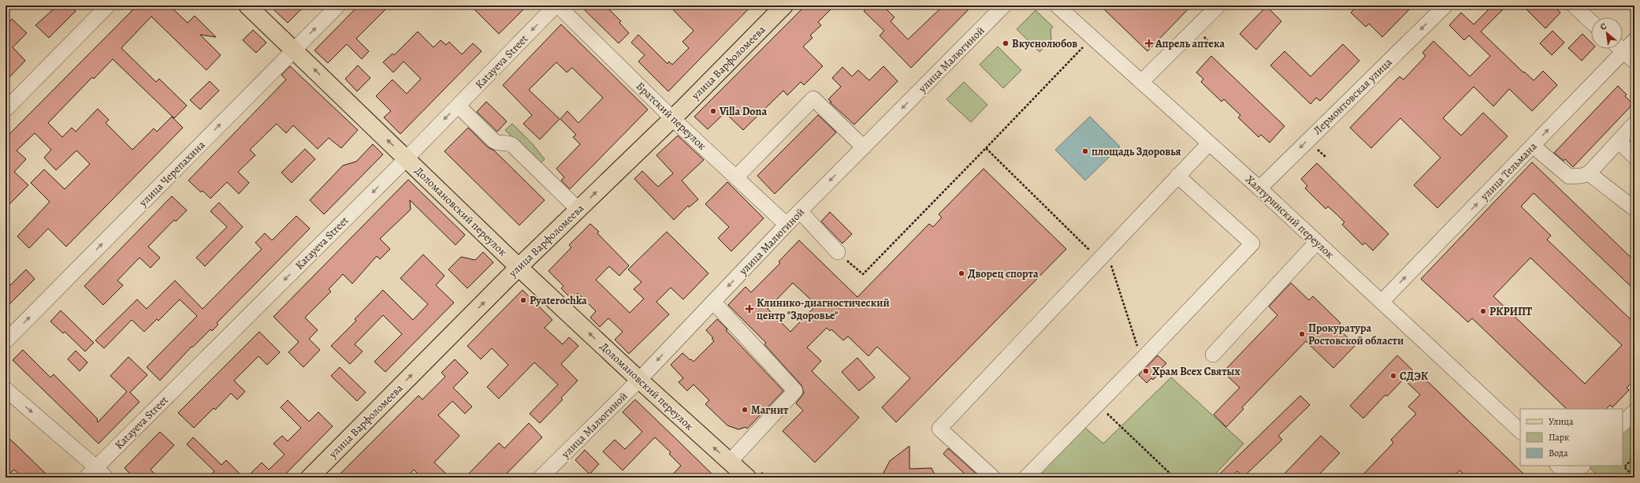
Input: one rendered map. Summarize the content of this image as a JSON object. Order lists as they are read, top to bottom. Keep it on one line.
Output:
{"streets":{"main road":["улица Варфоломеева","Доломановский переулок"],"street":["улица Малюгиной","Katayeva Street","Лермонтовская улица","Братский переулок","улица Тельмана","улица Черепахина","Халтуринский переулок"]},"crossings":[["улица Малюгиной","Братский переулок"],["улица Малюгиной","Доломановский переулок"],["Katayeva Street","Доломановский переулок"],["улица Варфоломеева","Братский переулок"],["улица Варфоломеева","Доломановский переулок"],["Лермонтовская улица","Халтуринский переулок"],["улица Тельмана","Халтуринский переулок"],["улица Черепахина","Доломановский переулок"]],"one_way":["улица Малюгиной","Katayeva Street","улица Варфоломеева","Лермонтовская улица","улица Тельмана","улица Черепахина","Доломановский переулок"],"places":{"other":["Вкуснолюбов","Villa Dona","площадь Здоровья","Дворец спорта","Pyaterochka","РКРИПТ","Прокуратура Ростовской области","Храм Всех Святых","СДЭК","Магнит"],"health":["Апрель аптека","Клинико-диагностический центр \"Здоровье\""]},"legend":["Улица","Парк","Вода"],"north":"top left"}
